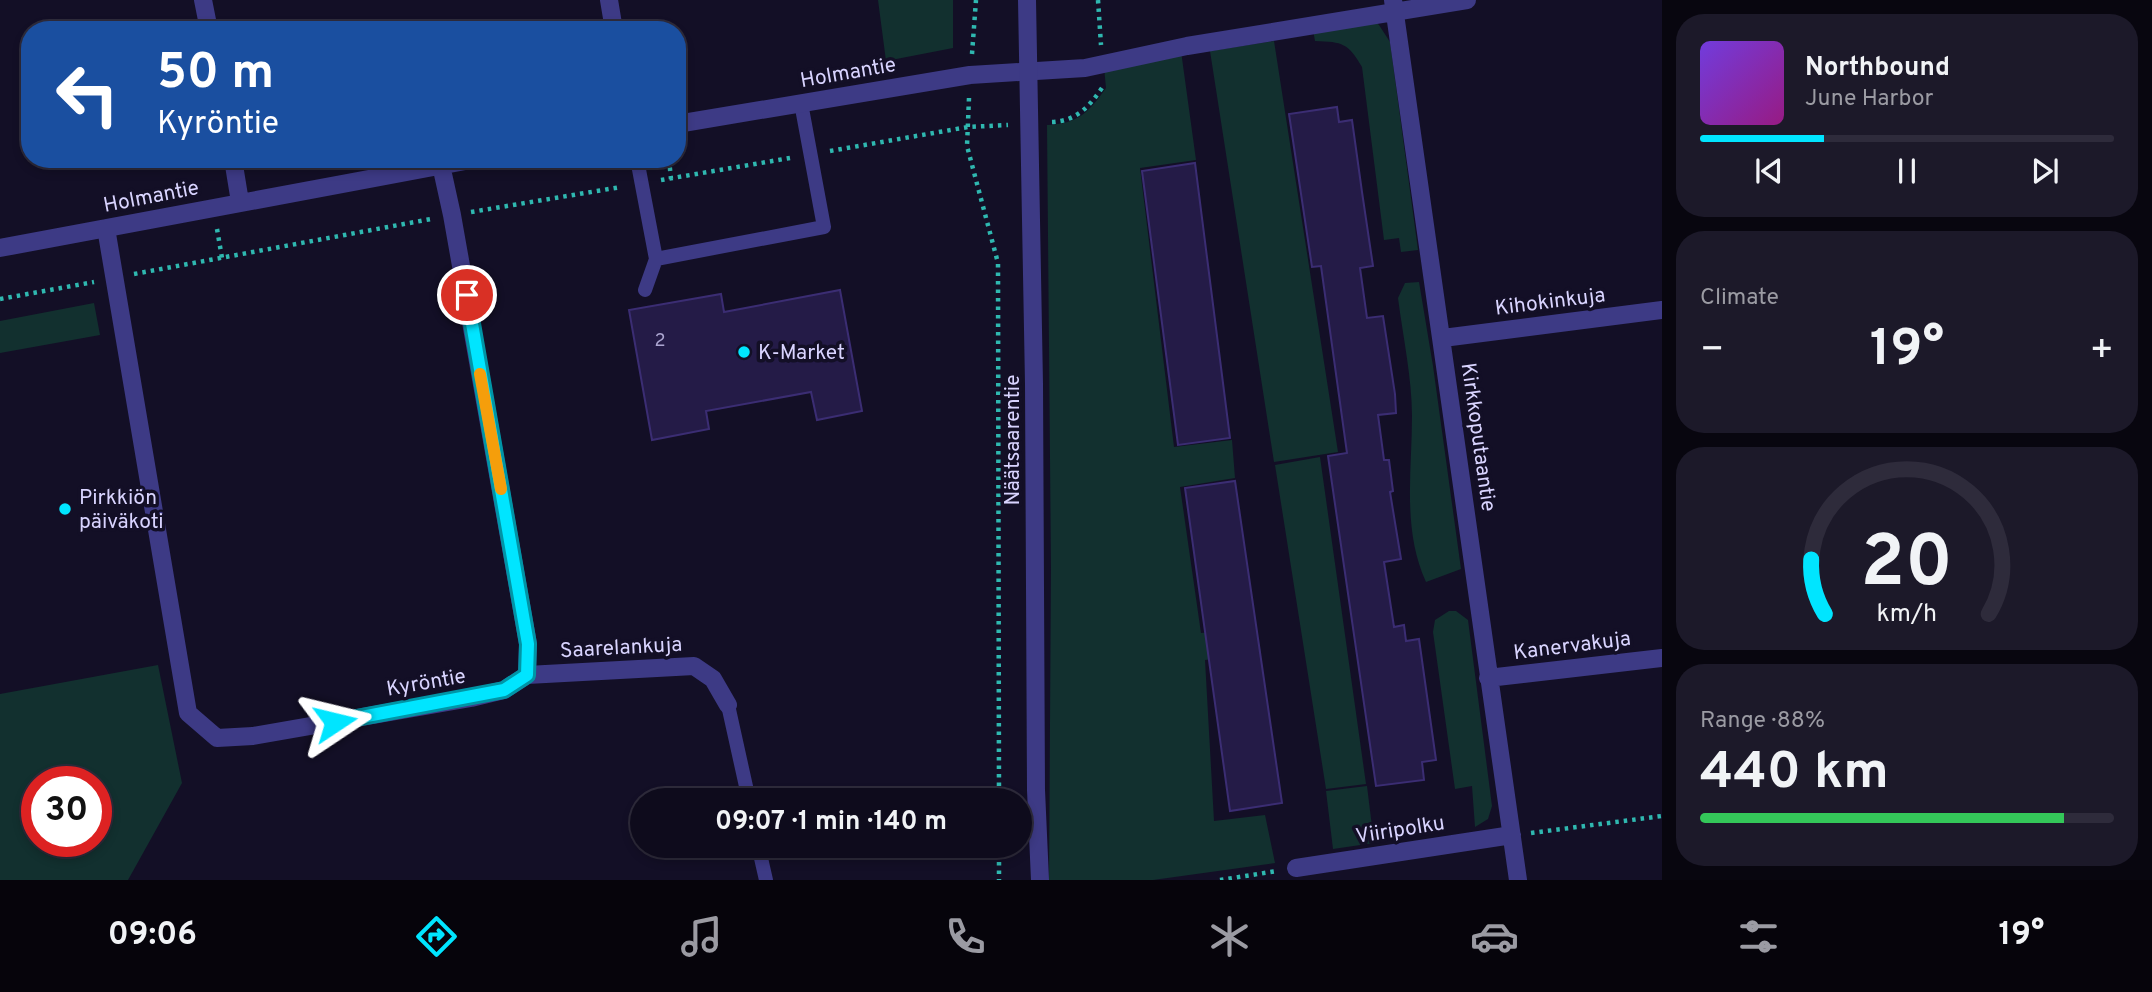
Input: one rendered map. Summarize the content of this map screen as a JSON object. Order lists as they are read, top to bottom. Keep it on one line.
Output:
{"streets":{"street":["Holmantie","Kihokinkuja","Kirkkoputaantie","Näätsaarentie","Kanervakuja","Saarelankuja","Kyröntie","Viiripolku"]},"crossings":[["Holmantie","Kirkkoputaantie"],["Holmantie","Näätsaarentie"],["Holmantie","Kyröntie"],["Kihokinkuja","Kirkkoputaantie"],["Kirkkoputaantie","Kanervakuja"],["Kirkkoputaantie","Viiripolku"],["Saarelankuja","Kyröntie"]],"places":["K-Market","Pirkkiön päiväkoti"],"house_numbers":["2"],"page":{"turn":["50 m","Kyröntie"],"song":["Northbound","June Harbor"],"tile":["Climate",["Range · 88%","440 km"]],"heat":["−","19°","+"],"limit":"30","trip":"09:07 · 1 min · 140 m","tabs":["09:06","19°"],"gauge":["20","km/h"]}}
